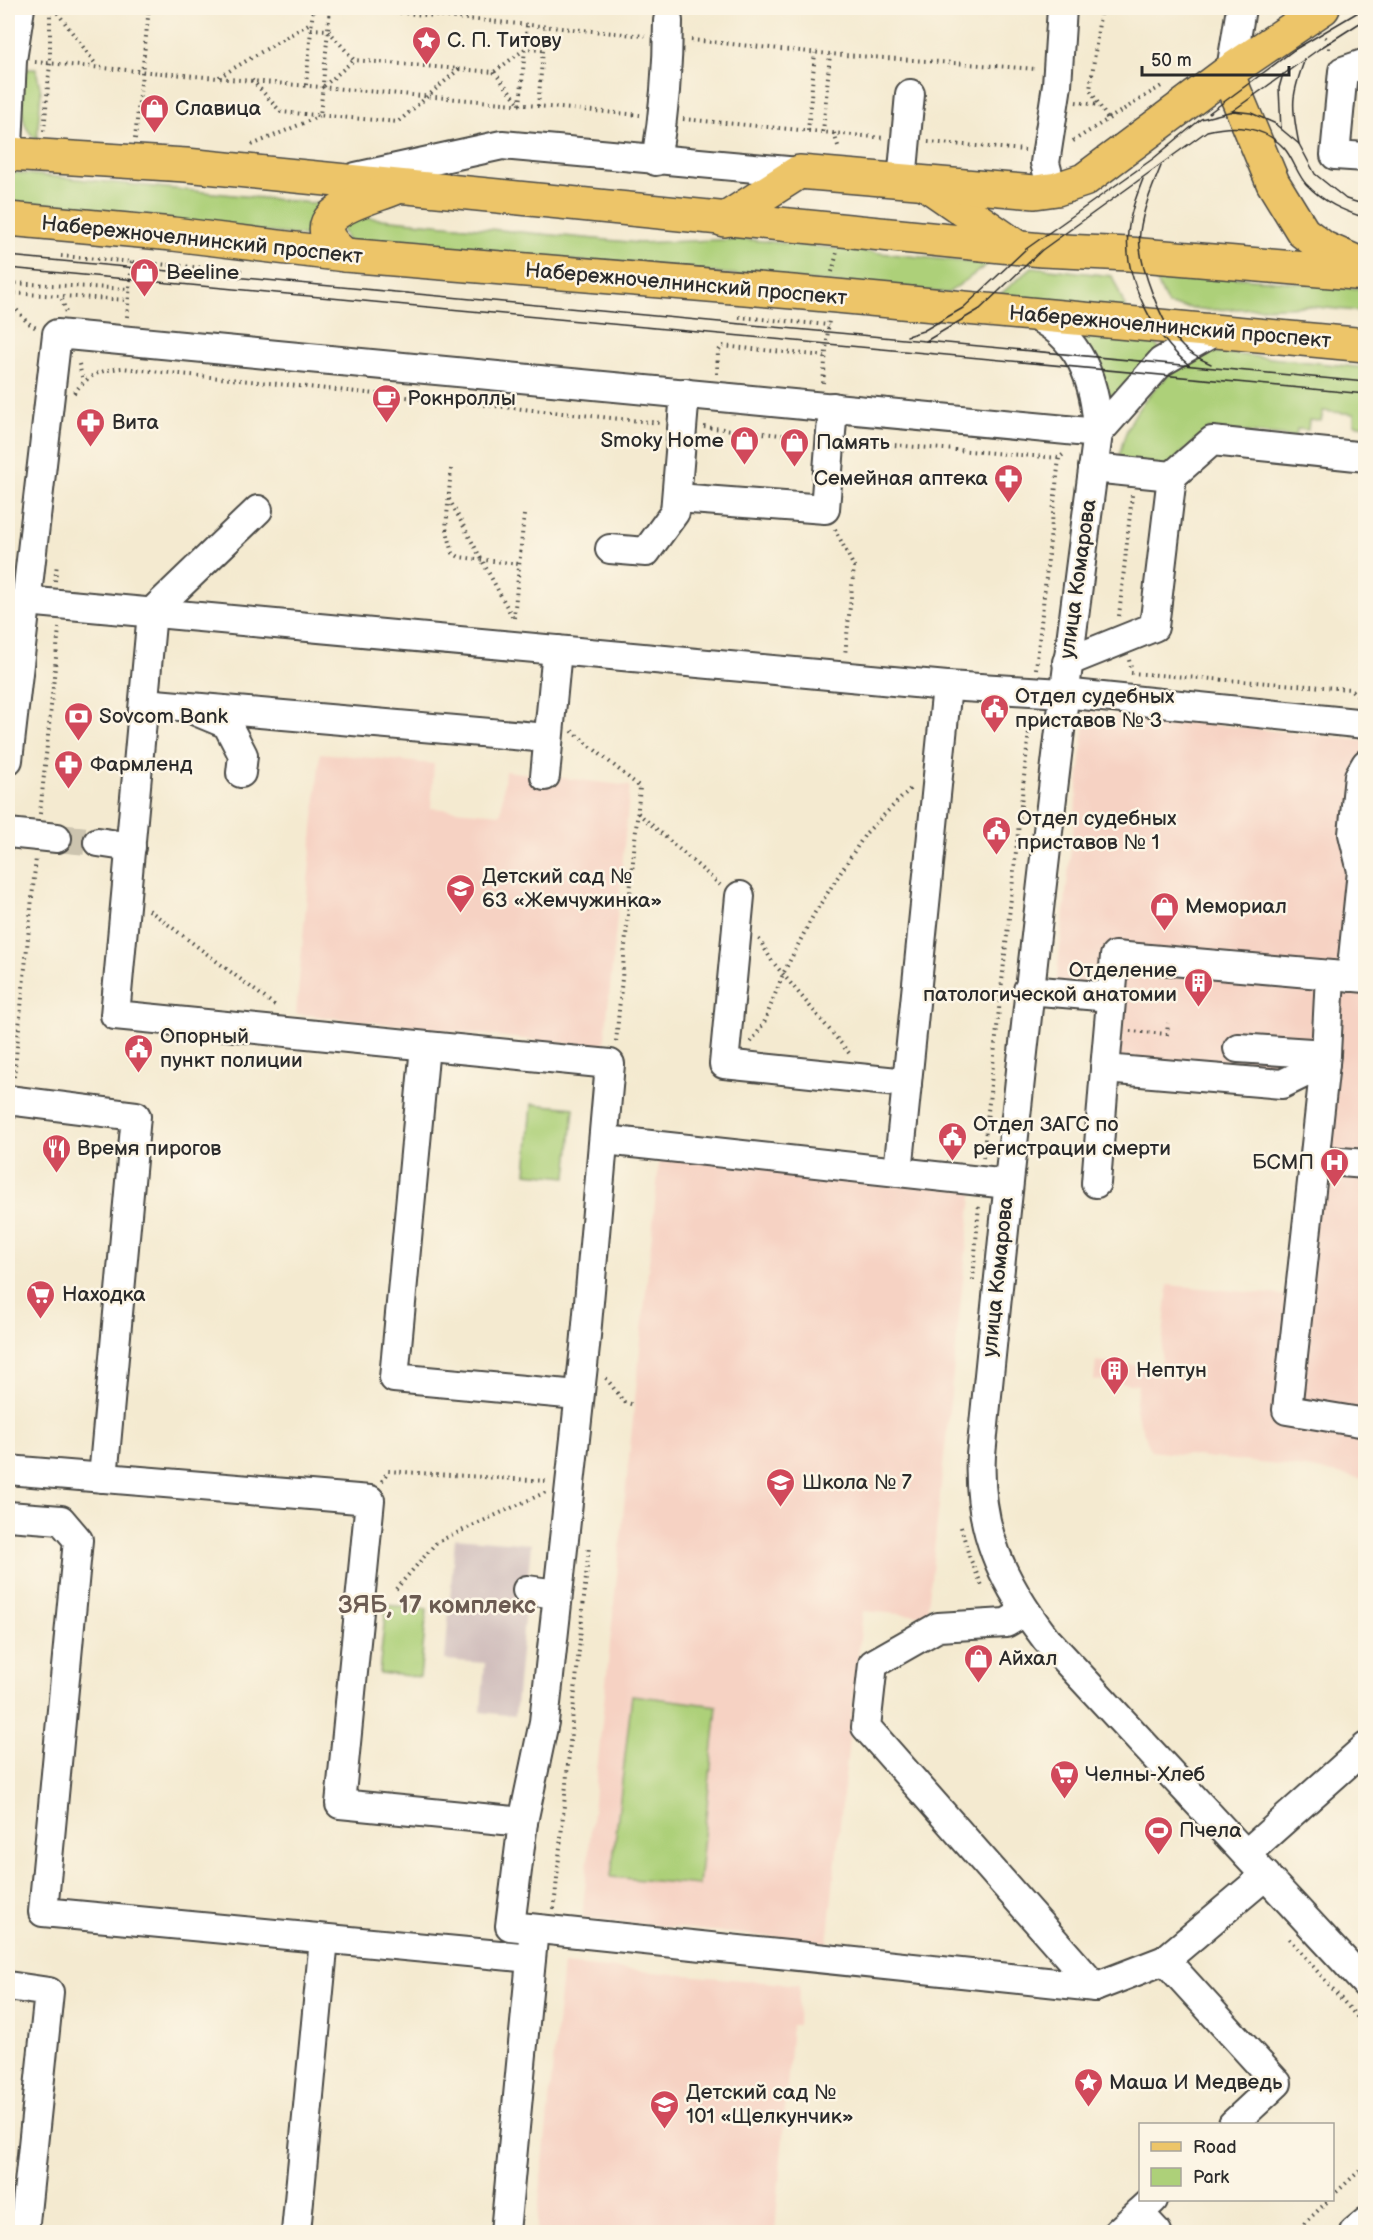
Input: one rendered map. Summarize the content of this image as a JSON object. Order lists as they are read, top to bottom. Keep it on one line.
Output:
{"streets":{"main road":["Набережночелнинский проспект"],"street":["улица Комарова"]},"crossings":[["Набережночелнинский проспект","улица Комарова"]],"districts":["ЗЯБ, 17 комплекс"],"places":{"place":["С. П. Титову","Маша И Медведь"],"shop":["Славица","Beeline","Smoky Home","Память","Мемориал","Айхал"],"cafe":["Рокнроллы"],"pharmacy":["Вита","Семейная аптека","Фармленд"],"public building":["Отдел судебных приставов № 3","Отдел судебных приставов № 1","Опорный пункт полиции","Отдел ЗАГС по регистрации смерти"],"bank":["Sovcom Bank"],"school or university":["Детский сад № 63 «Жемчужинка»","Школа № 7","Детский сад № 101 «Щелкунчик»"],"building":["Отделение патологической анатомии","Нептун"],"restaurant":["Время пирогов"],"hospital":["БСМП"],"supermarket":["Находка","Челны-Хлеб"],"sports":["Пчела"]},"legend":["Road","Park"],"scale_bar":"50 m"}
